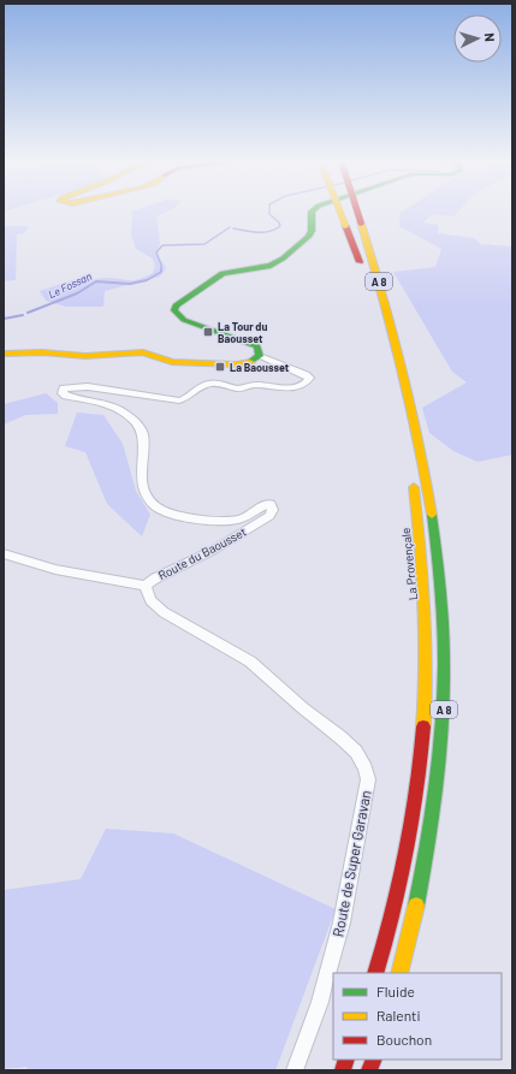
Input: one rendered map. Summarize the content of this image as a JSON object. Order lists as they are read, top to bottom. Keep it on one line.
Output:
{"streets":{"main road":["A 8","La Provençale"],"street":["Route du Baousset","Route de Super Garavan"]},"crossings":[["Route du Baousset","Route de Super Garavan"]],"water":["Le Fossan"],"places":{"transit":["La Tour du Baousset","La Baousset"]},"legend":["Fluide","Ralenti","Bouchon"],"north":"right"}
